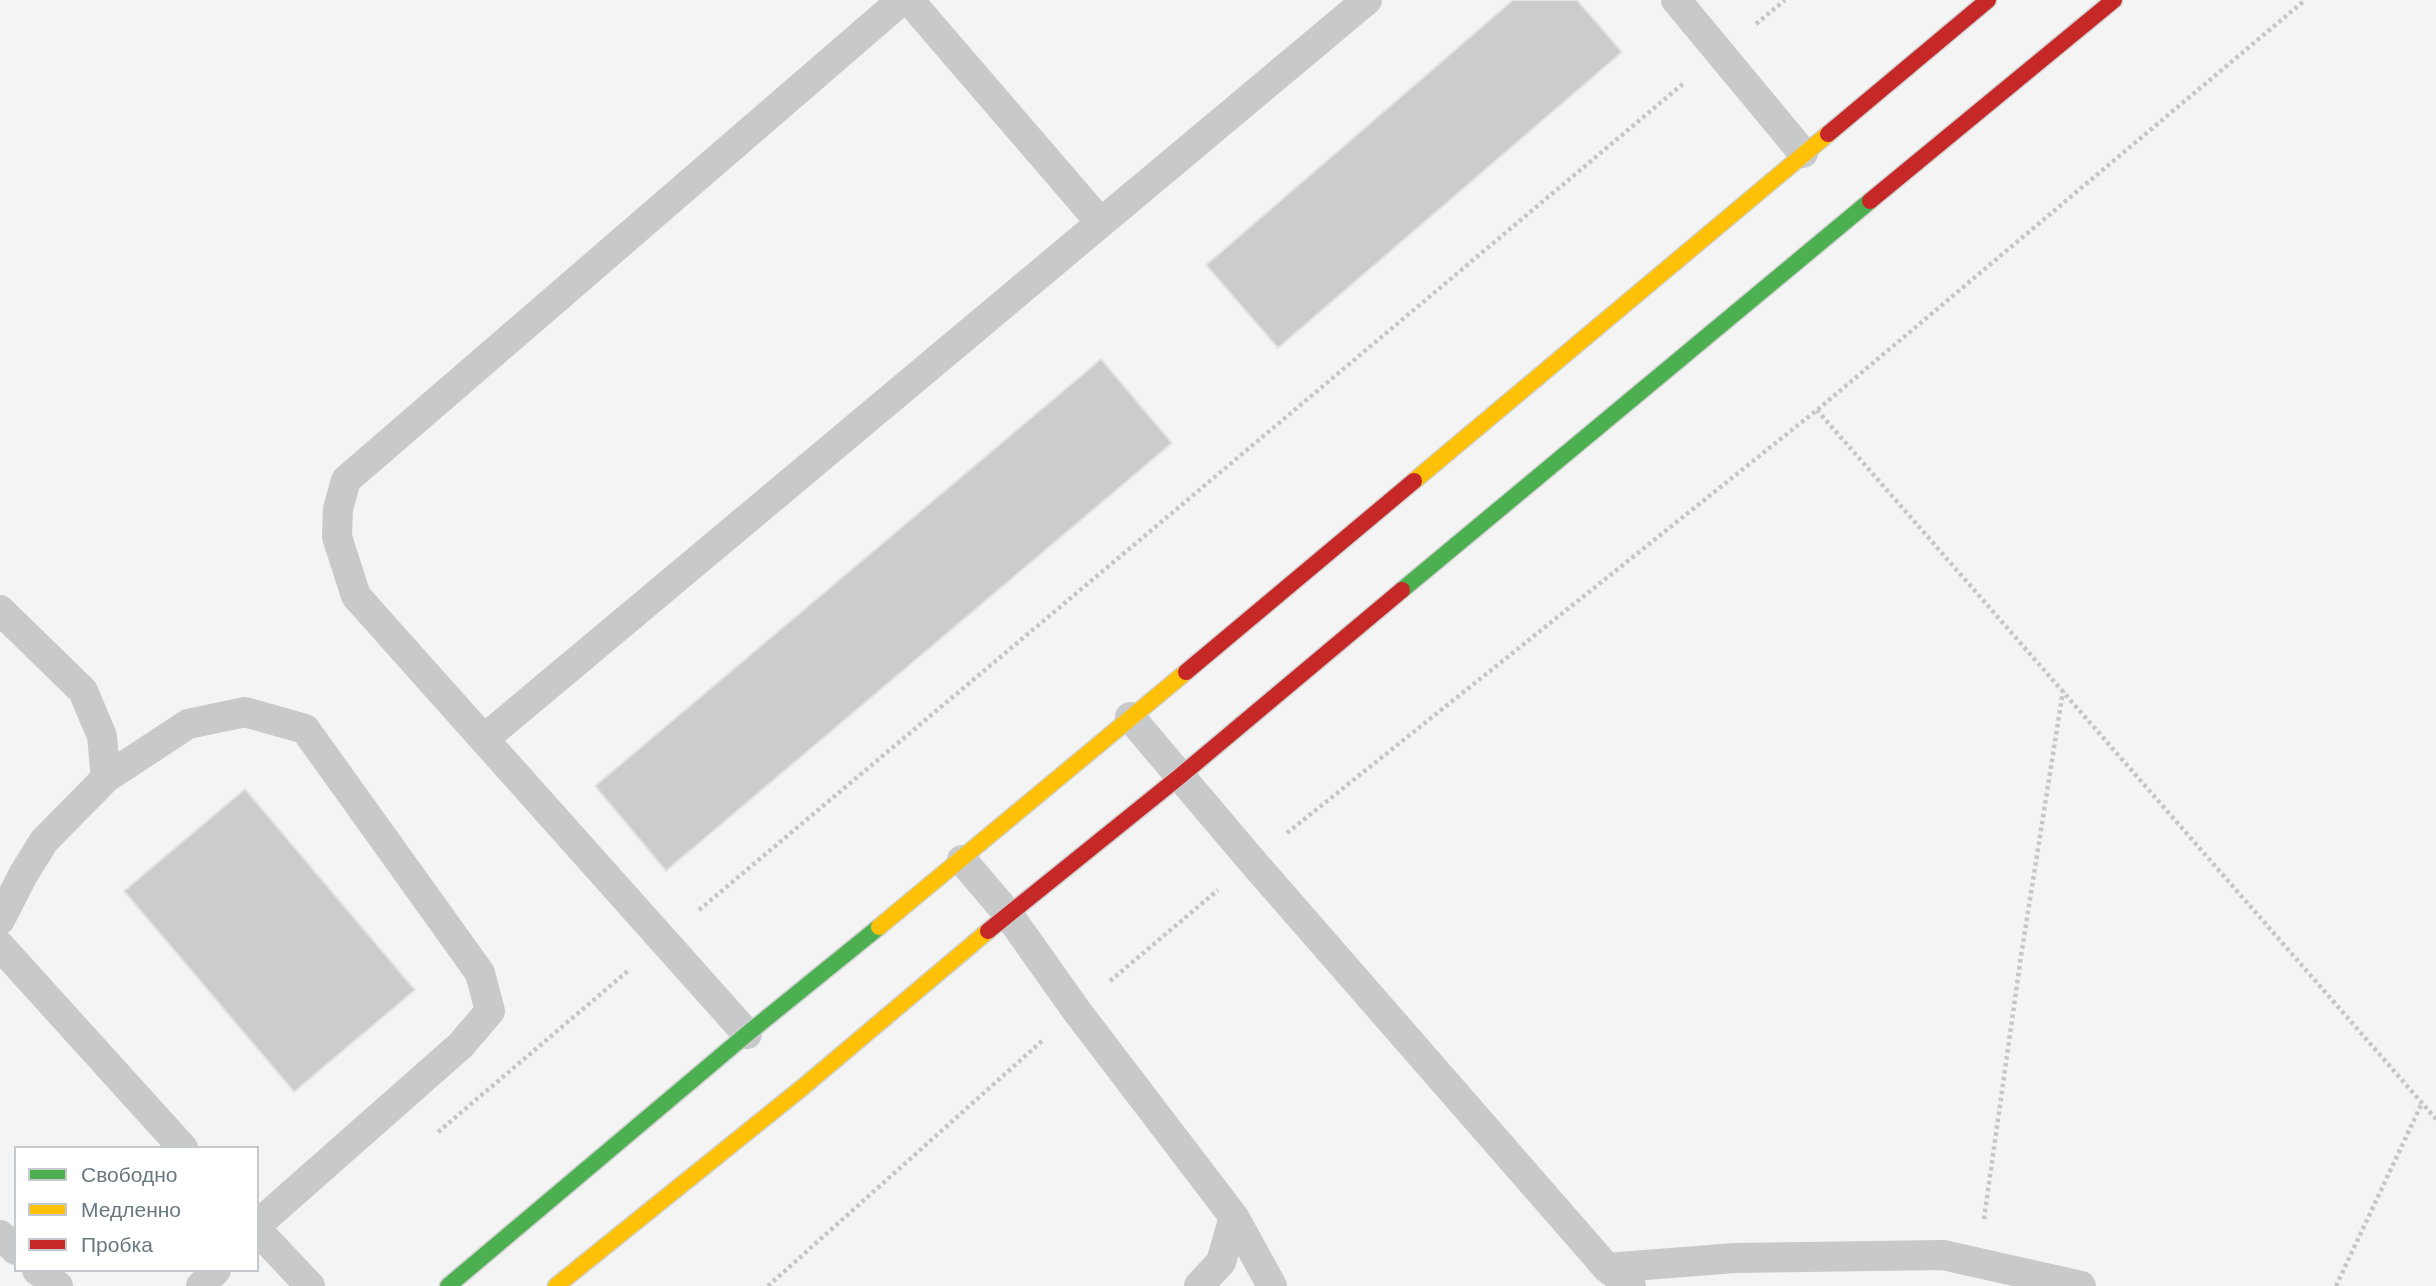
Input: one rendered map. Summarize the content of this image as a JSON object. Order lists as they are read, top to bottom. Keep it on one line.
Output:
{"legend":["Свободно","Медленно","Пробка"]}
